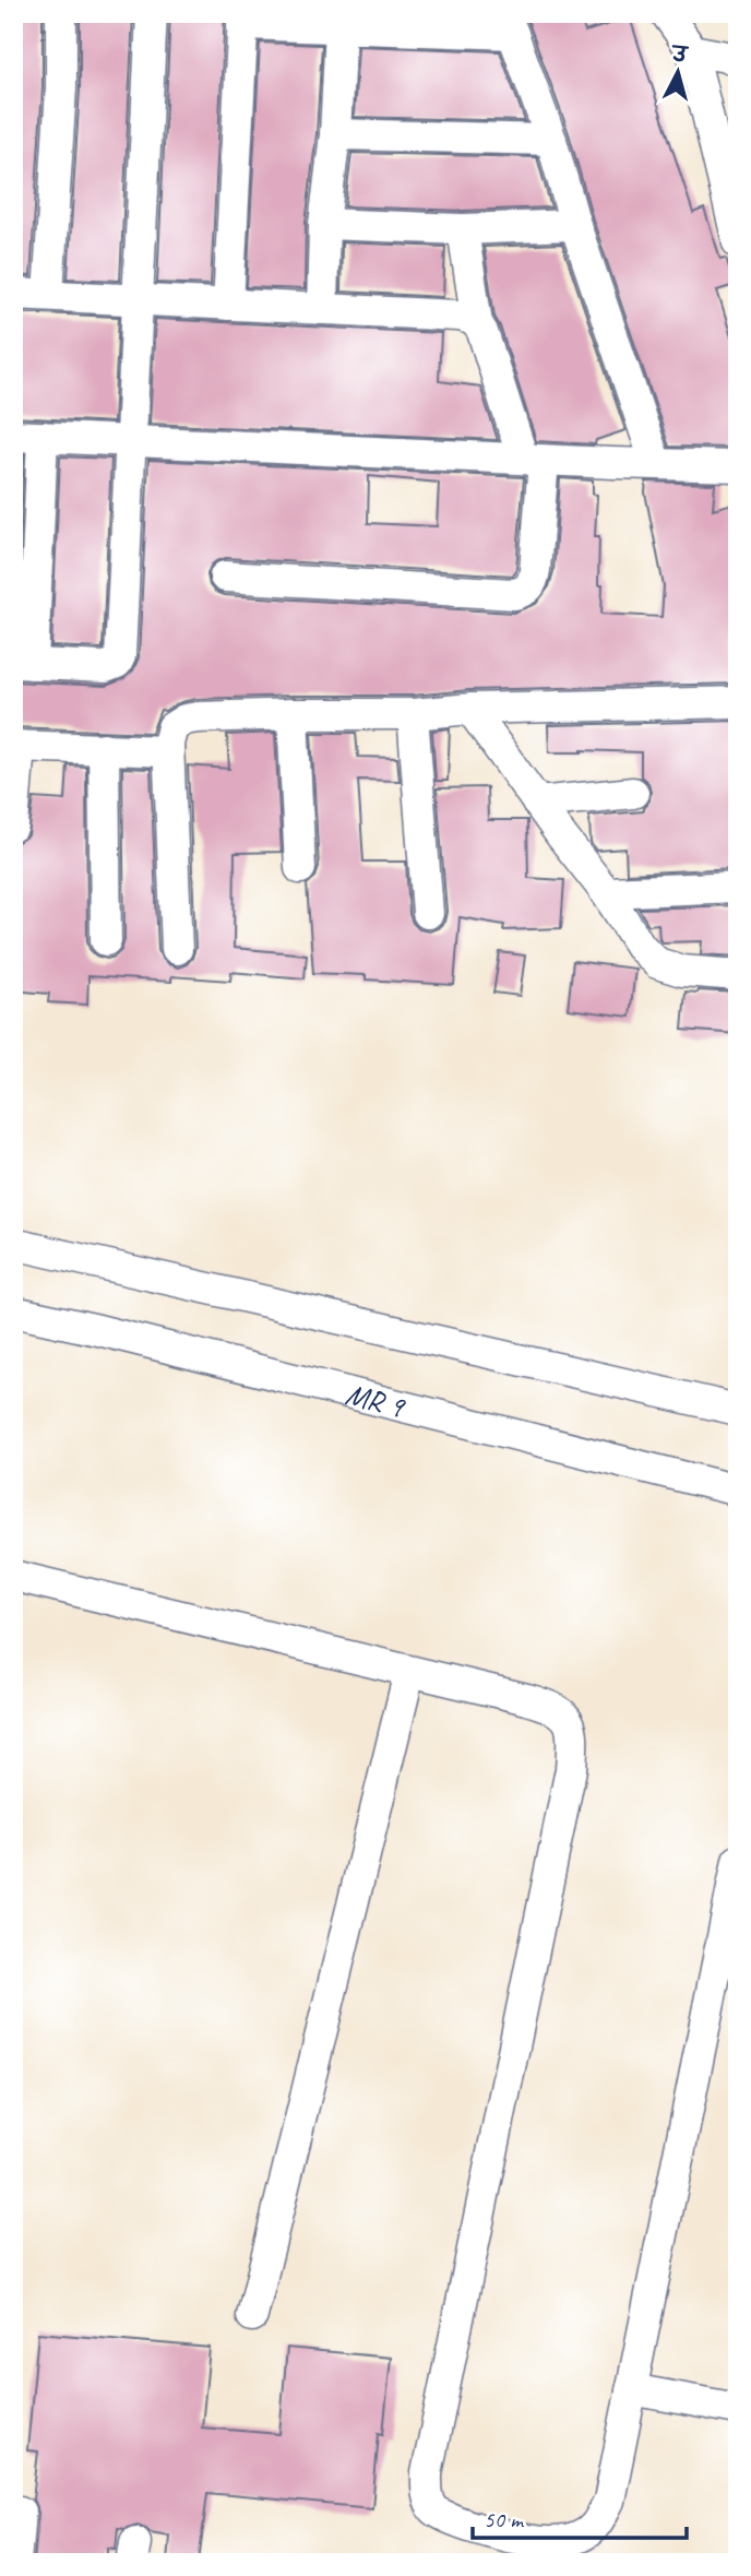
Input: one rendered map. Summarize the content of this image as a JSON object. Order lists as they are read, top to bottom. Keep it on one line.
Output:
{"streets":{"street":["MR 9"]},"scale_bar":"50 m","north":"top"}
